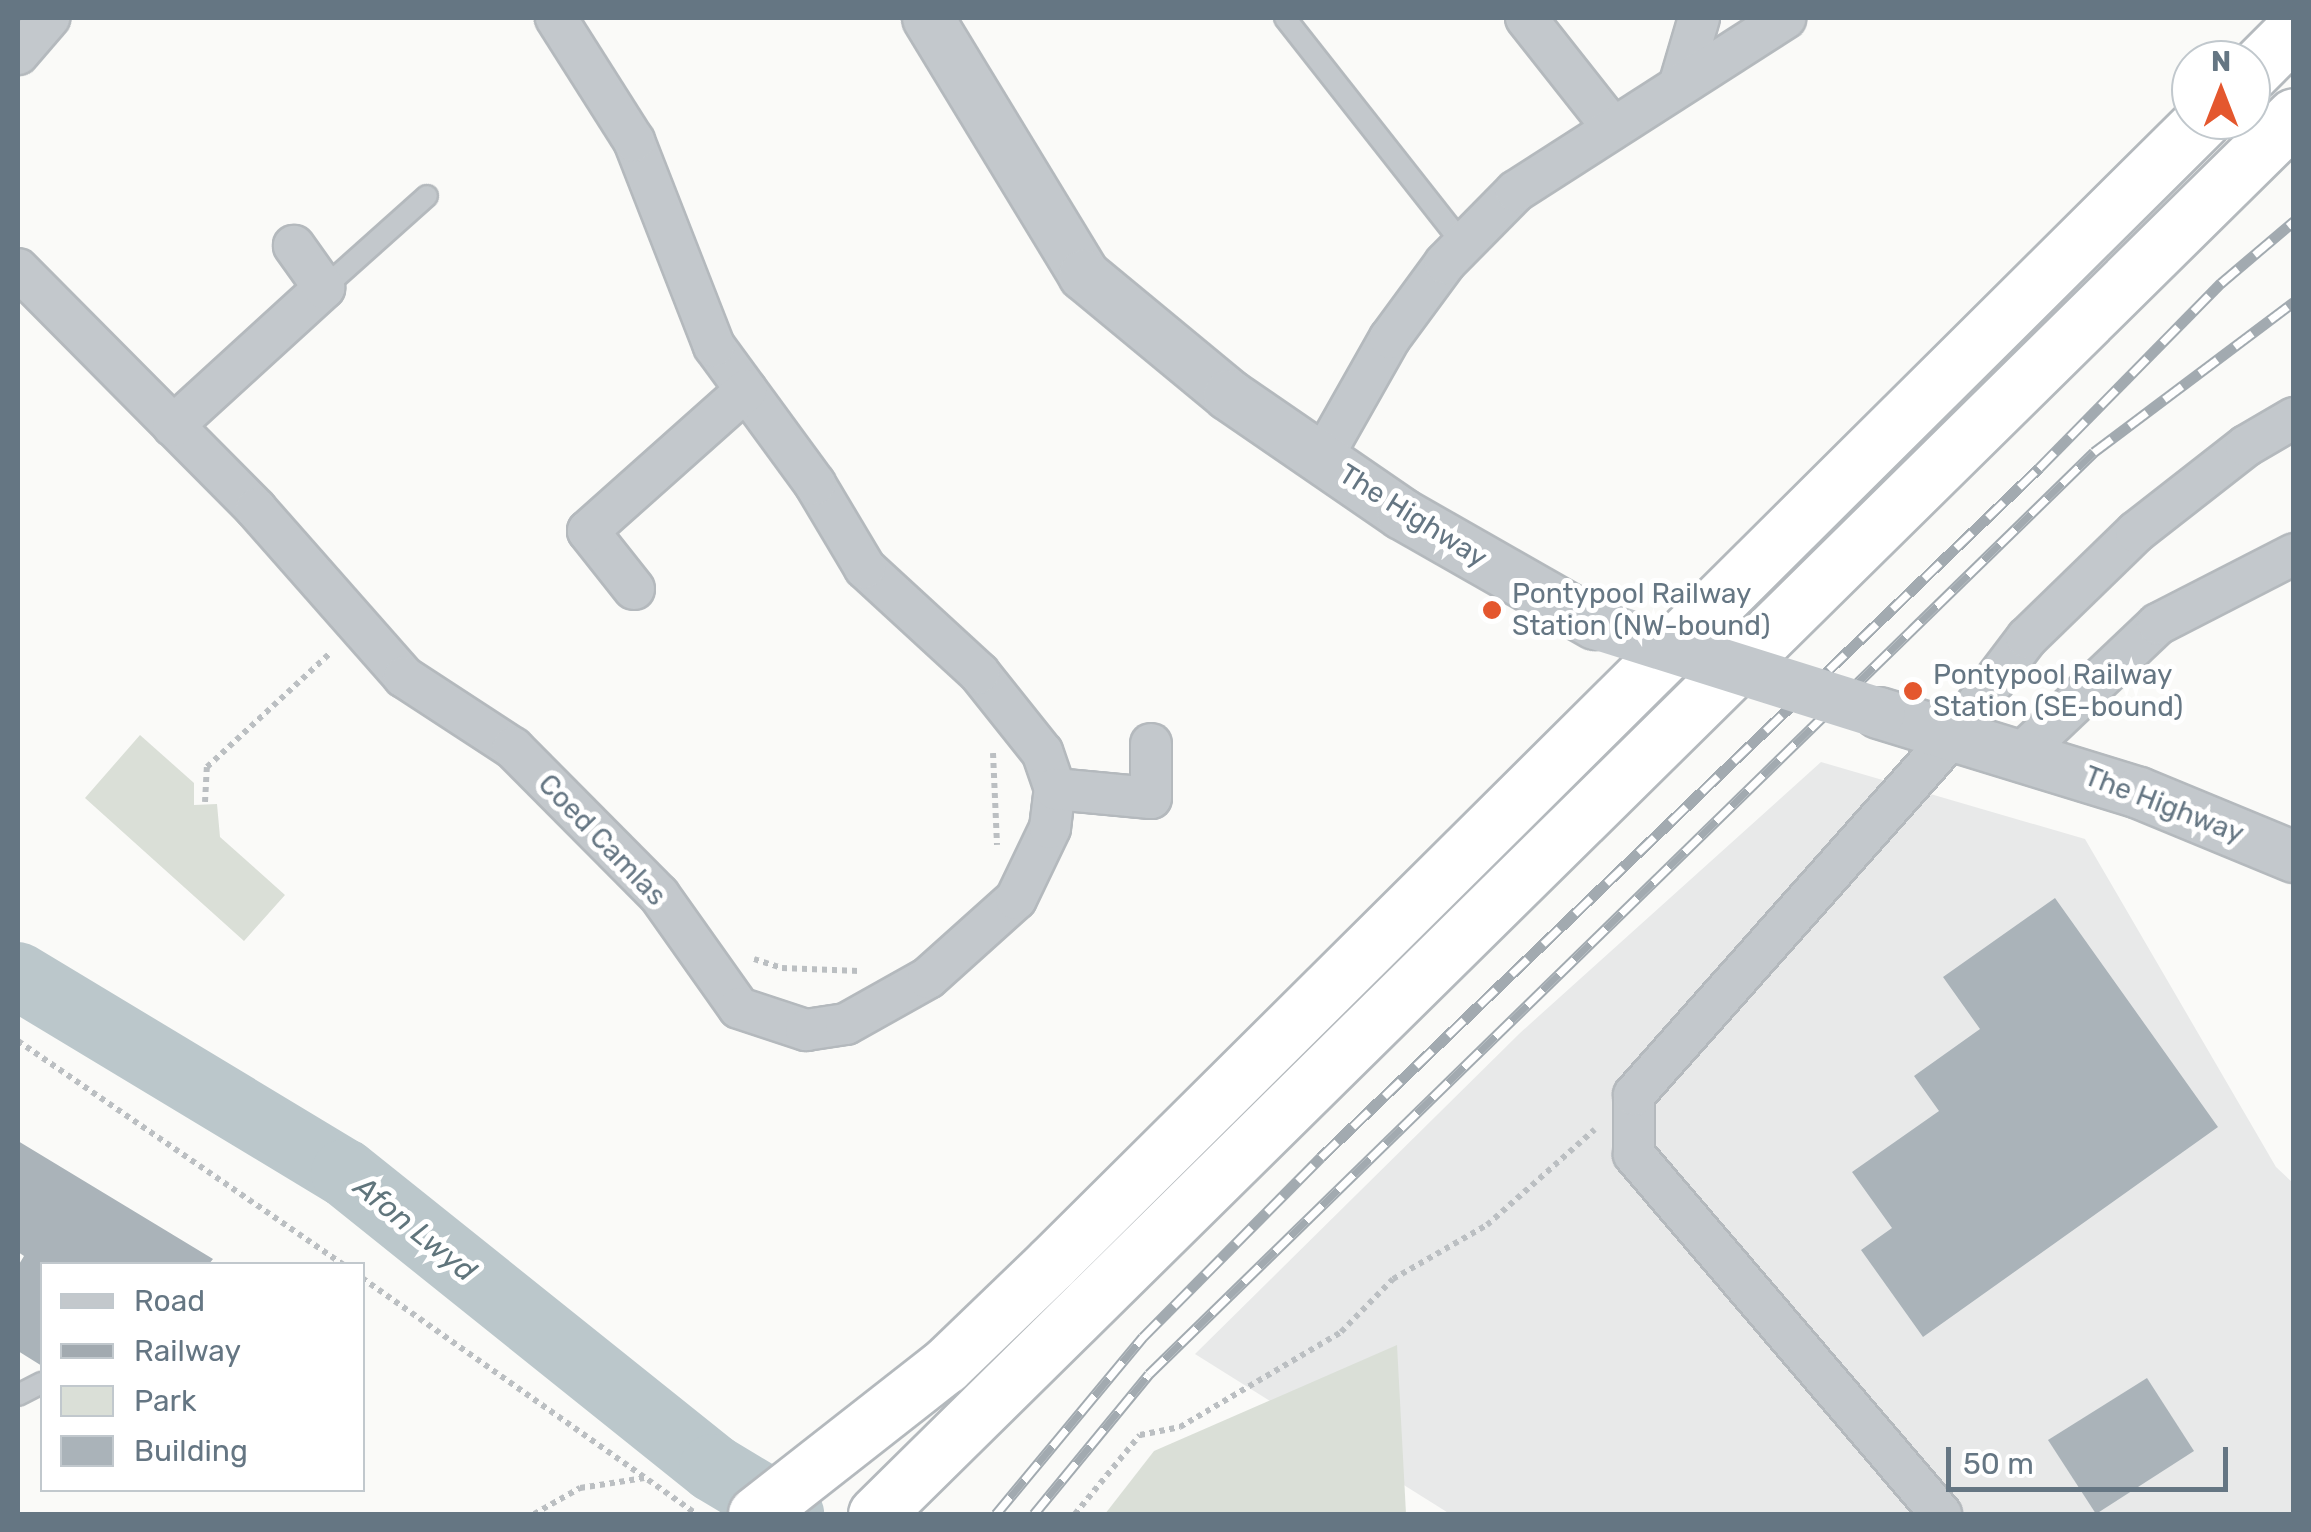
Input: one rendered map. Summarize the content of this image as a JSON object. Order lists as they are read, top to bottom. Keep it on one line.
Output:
{"streets":{"street":["The Highway","Coed Camlas"]},"water":["Afon Lwyd"],"places":["Pontypool Railway Station (NW-bound)","Pontypool Railway Station (SE-bound)"],"legend":["Road","Railway","Park","Building"],"scale_bar":"50 m","north":"top"}
